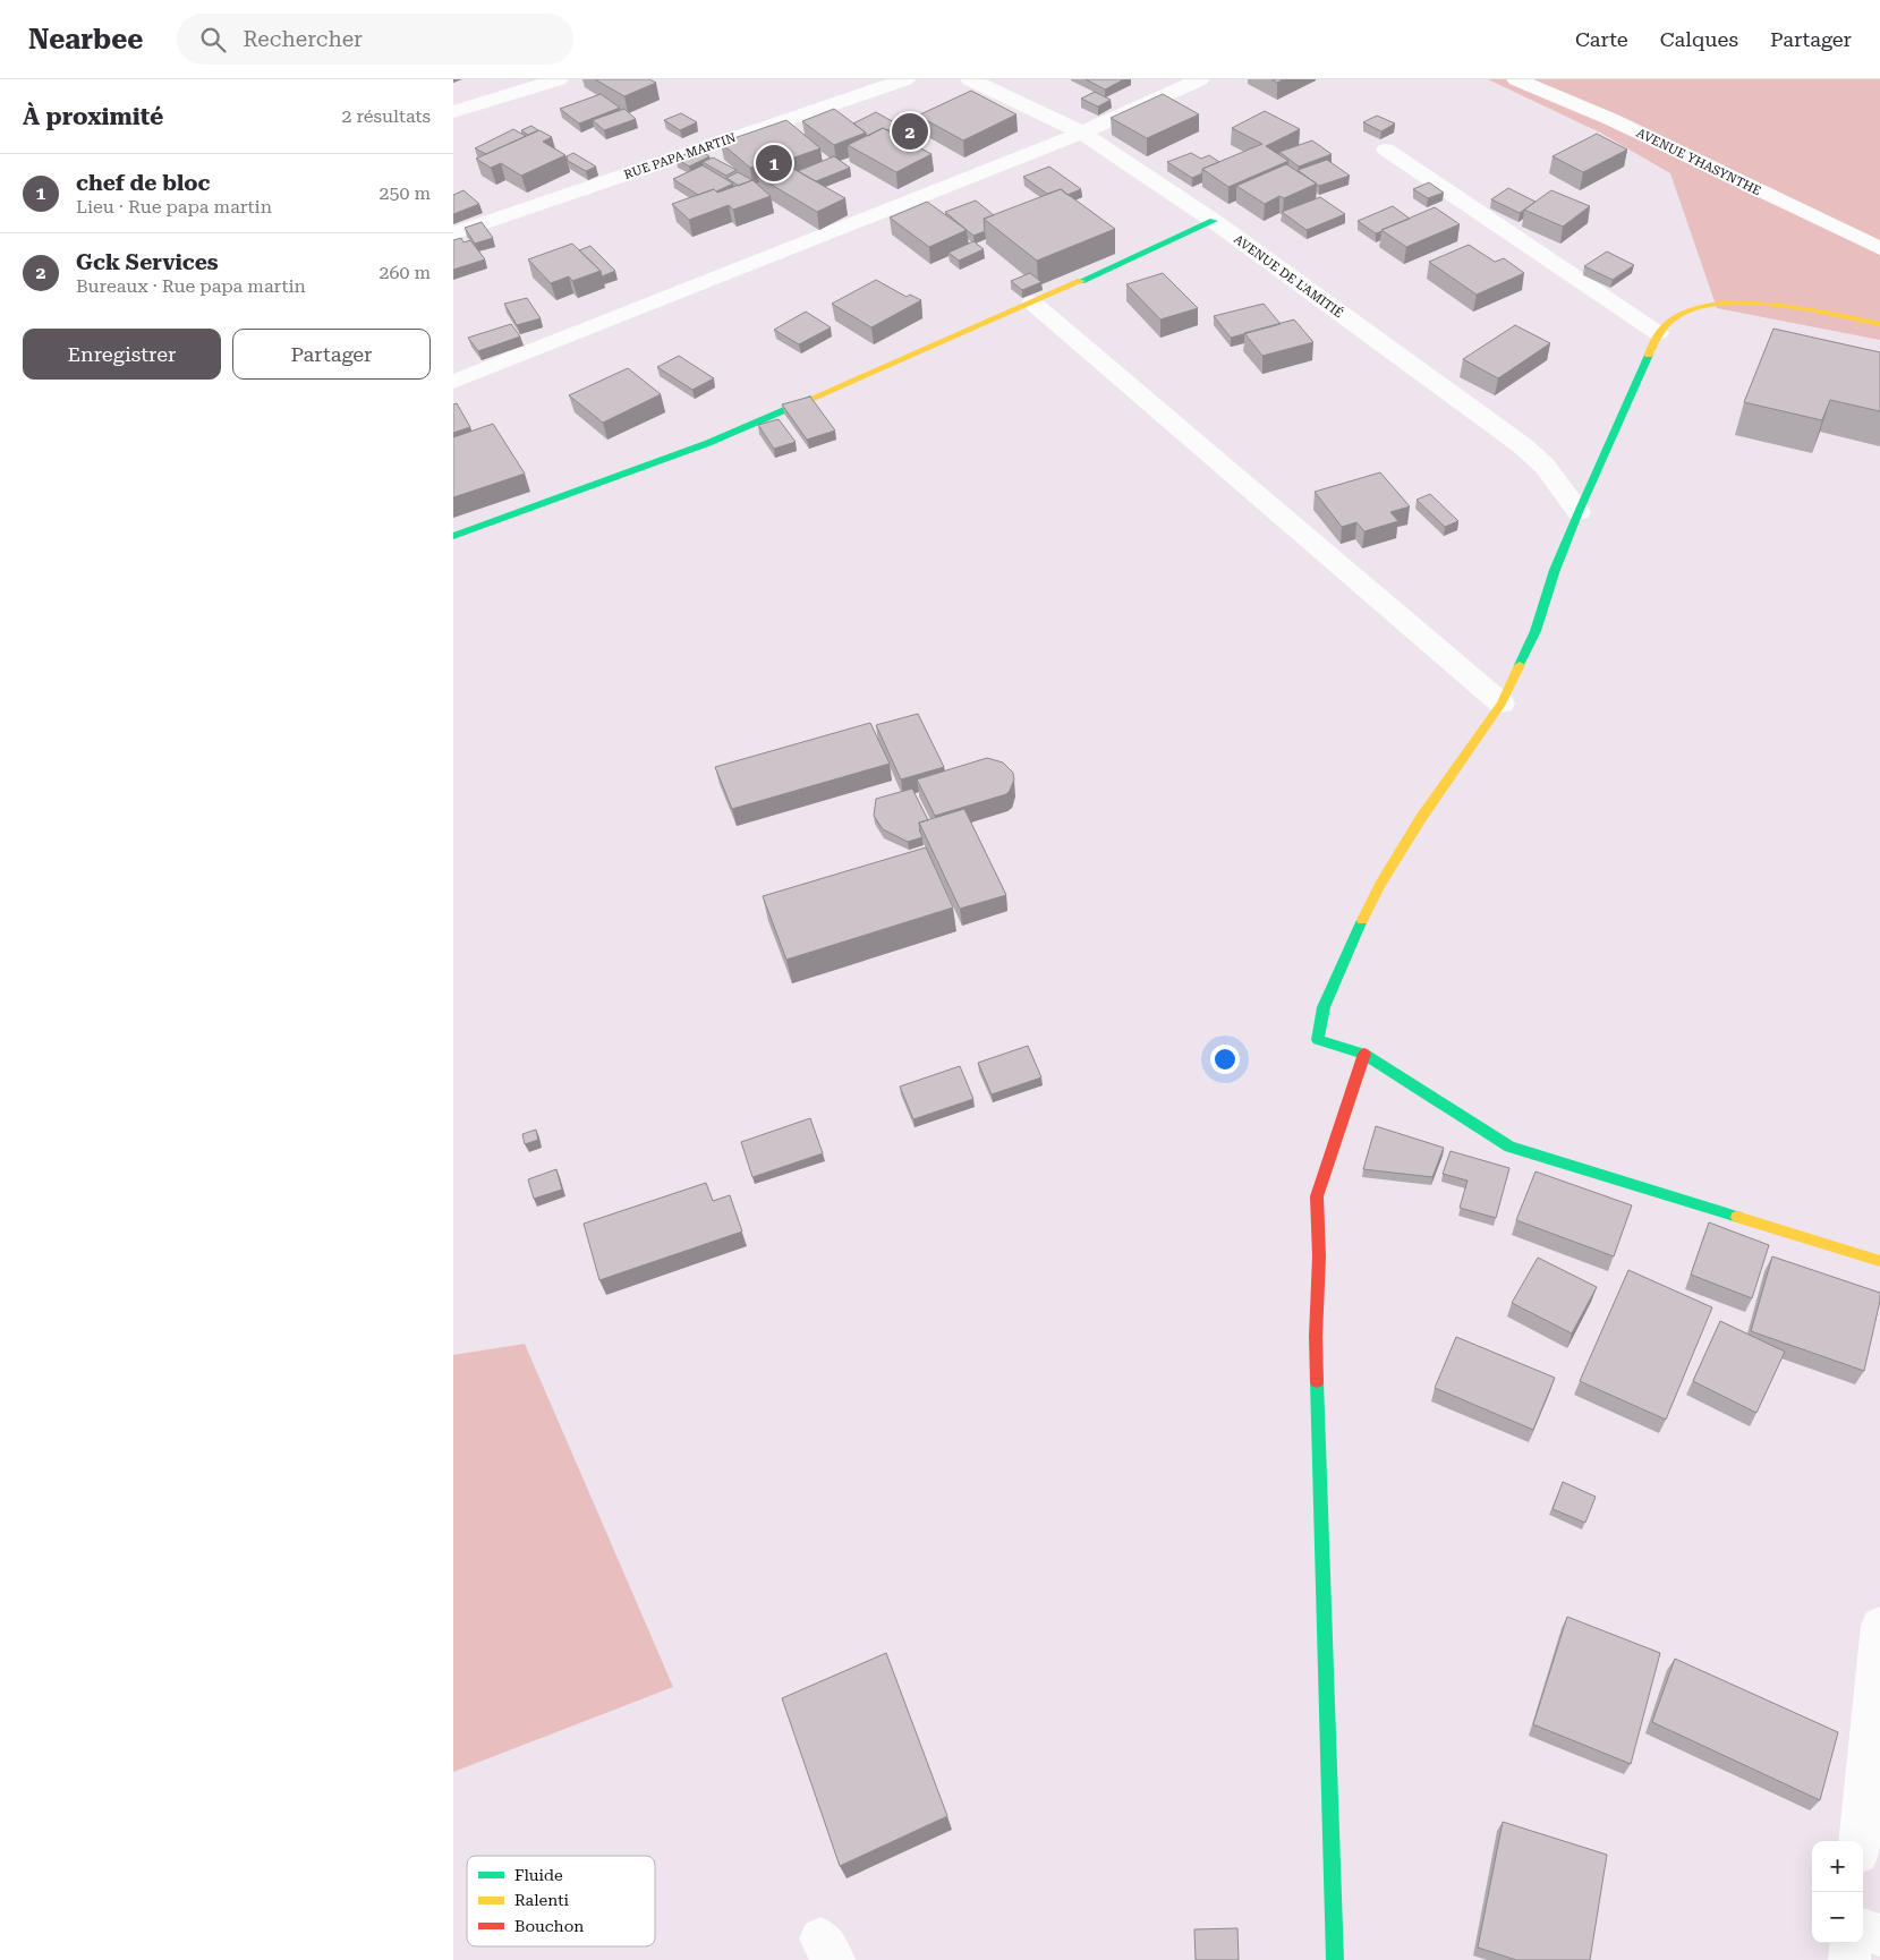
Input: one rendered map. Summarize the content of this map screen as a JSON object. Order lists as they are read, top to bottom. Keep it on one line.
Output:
{"streets":{"street":["RUE PAPA MARTIN","AVENUE YHASYNTHE","AVENUE DE L'AMITIÉ"]},"legend":["Fluide","Ralenti","Bouchon"],"page":{"header":"Nearbee","search":"Rechercher","nav":["Carte","Calques","Partager"],"heading":["À proximité","2 résultats"],"pins":["2","1"],"list":[{"mark":"1","name":"chef de bloc","note":"Lieu · Rue papa martin","value":"250 m"},{"mark":"2","name":"Gck Services","note":"Bureaux · Rue papa martin","value":"260 m"}],"buttons":["Enregistrer","Partager"],"map_buttons":["+","−"]}}
